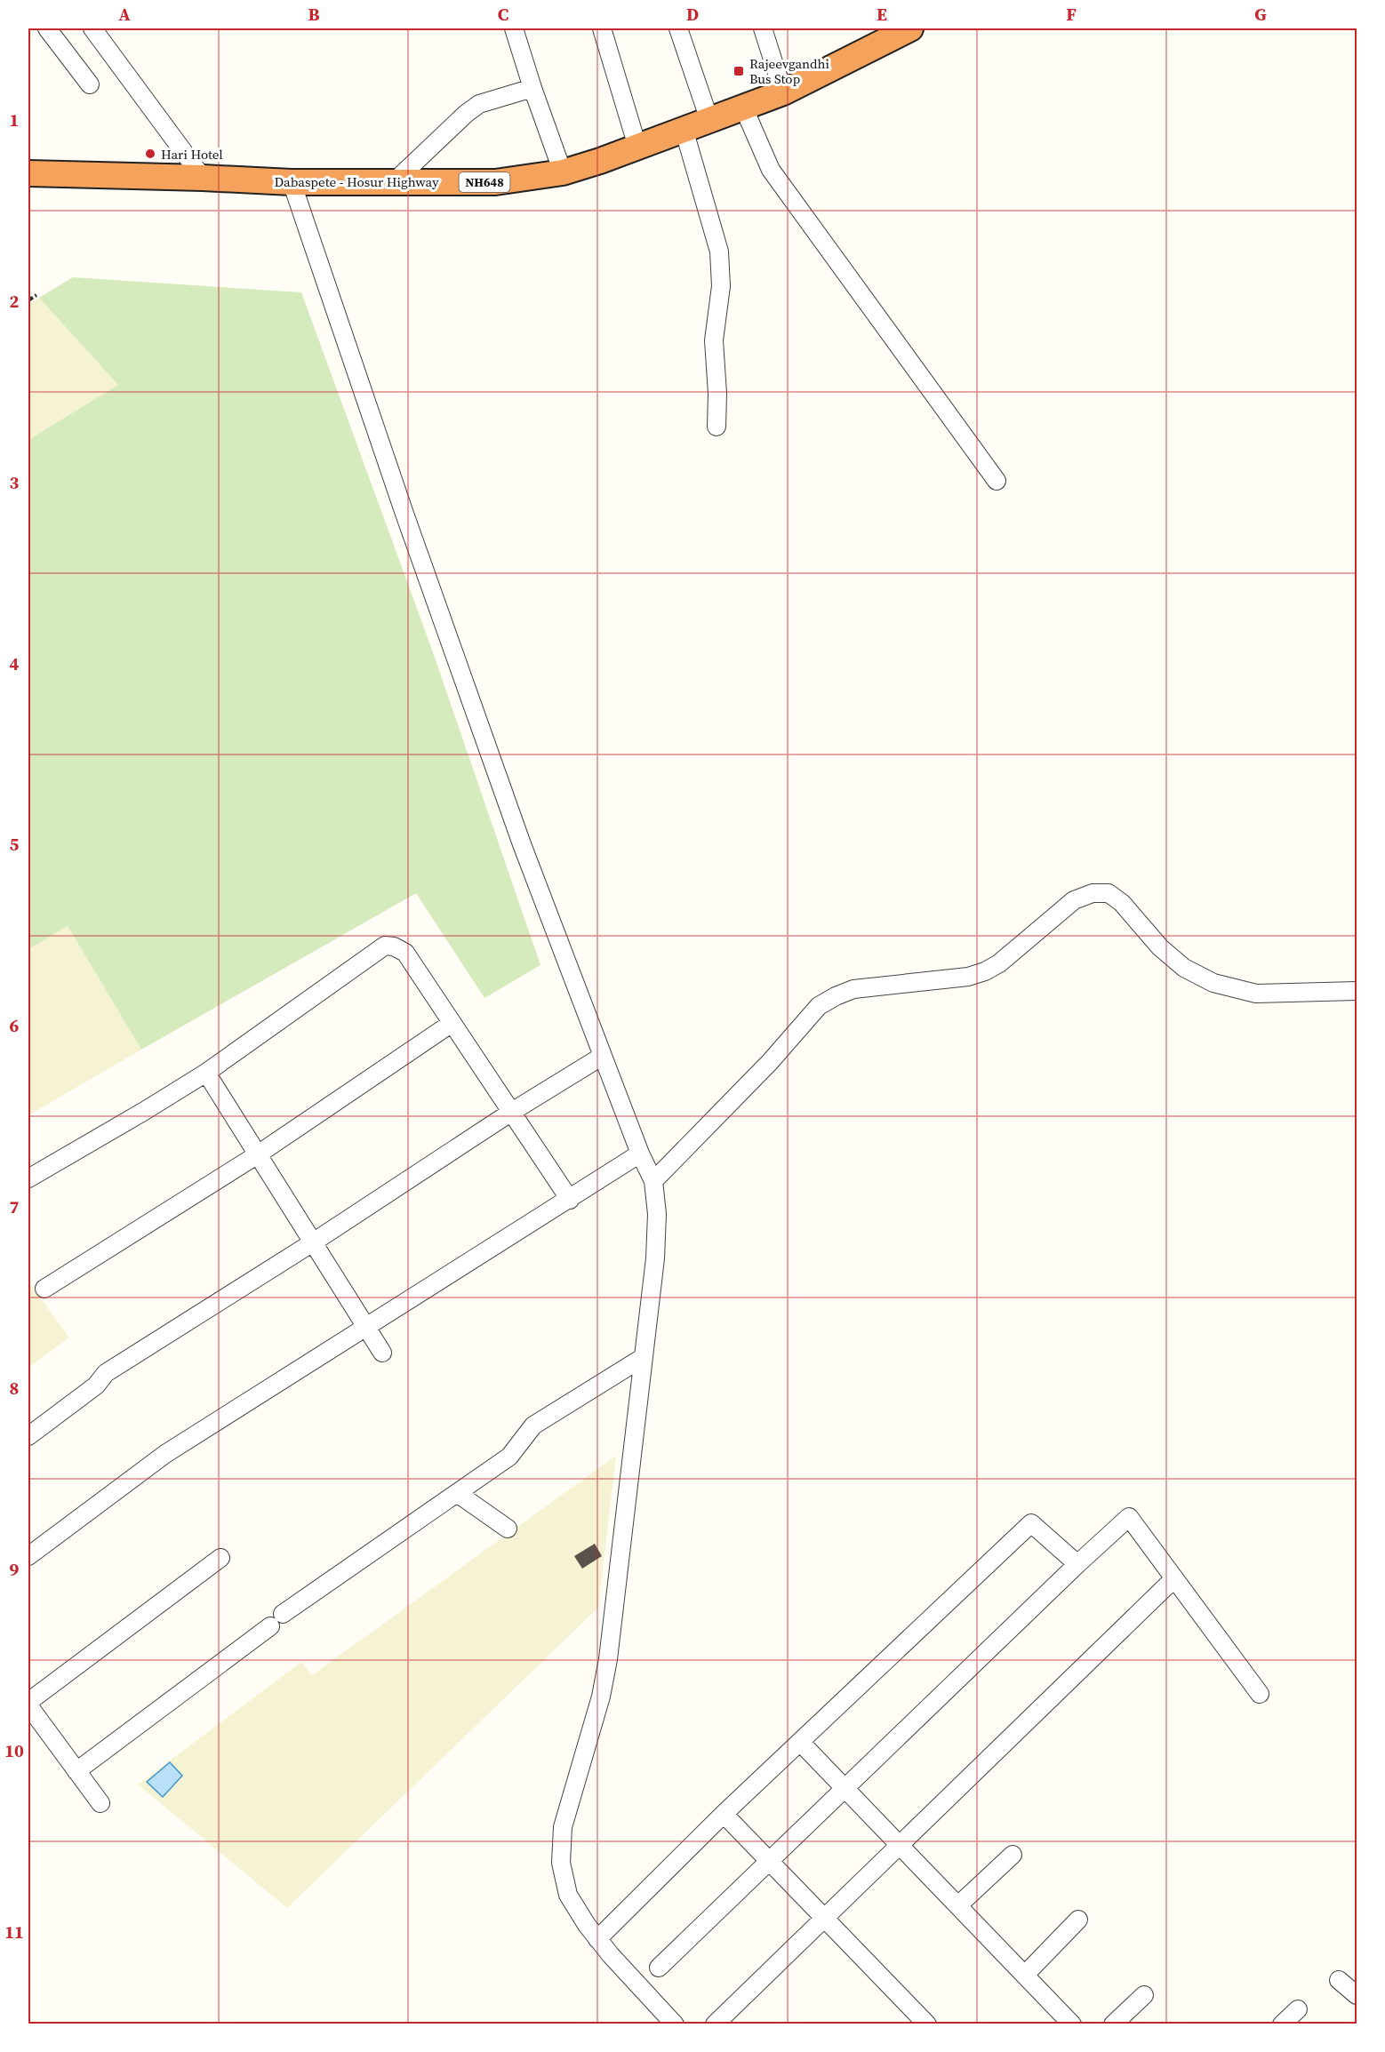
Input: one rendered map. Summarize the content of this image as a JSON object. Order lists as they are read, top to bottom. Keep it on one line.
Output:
{"streets":{"highway":["Dabaspete - Hosur Highway","NH648"]},"places":{"transit":["Rajeevgandhi Bus Stop"],"other":["Hari Hotel"]},"grid":{"columns":["A","B","C","D","E","F","G"],"rows":["1","2","3","4","5","6","7","8","9","10","11"]}}
